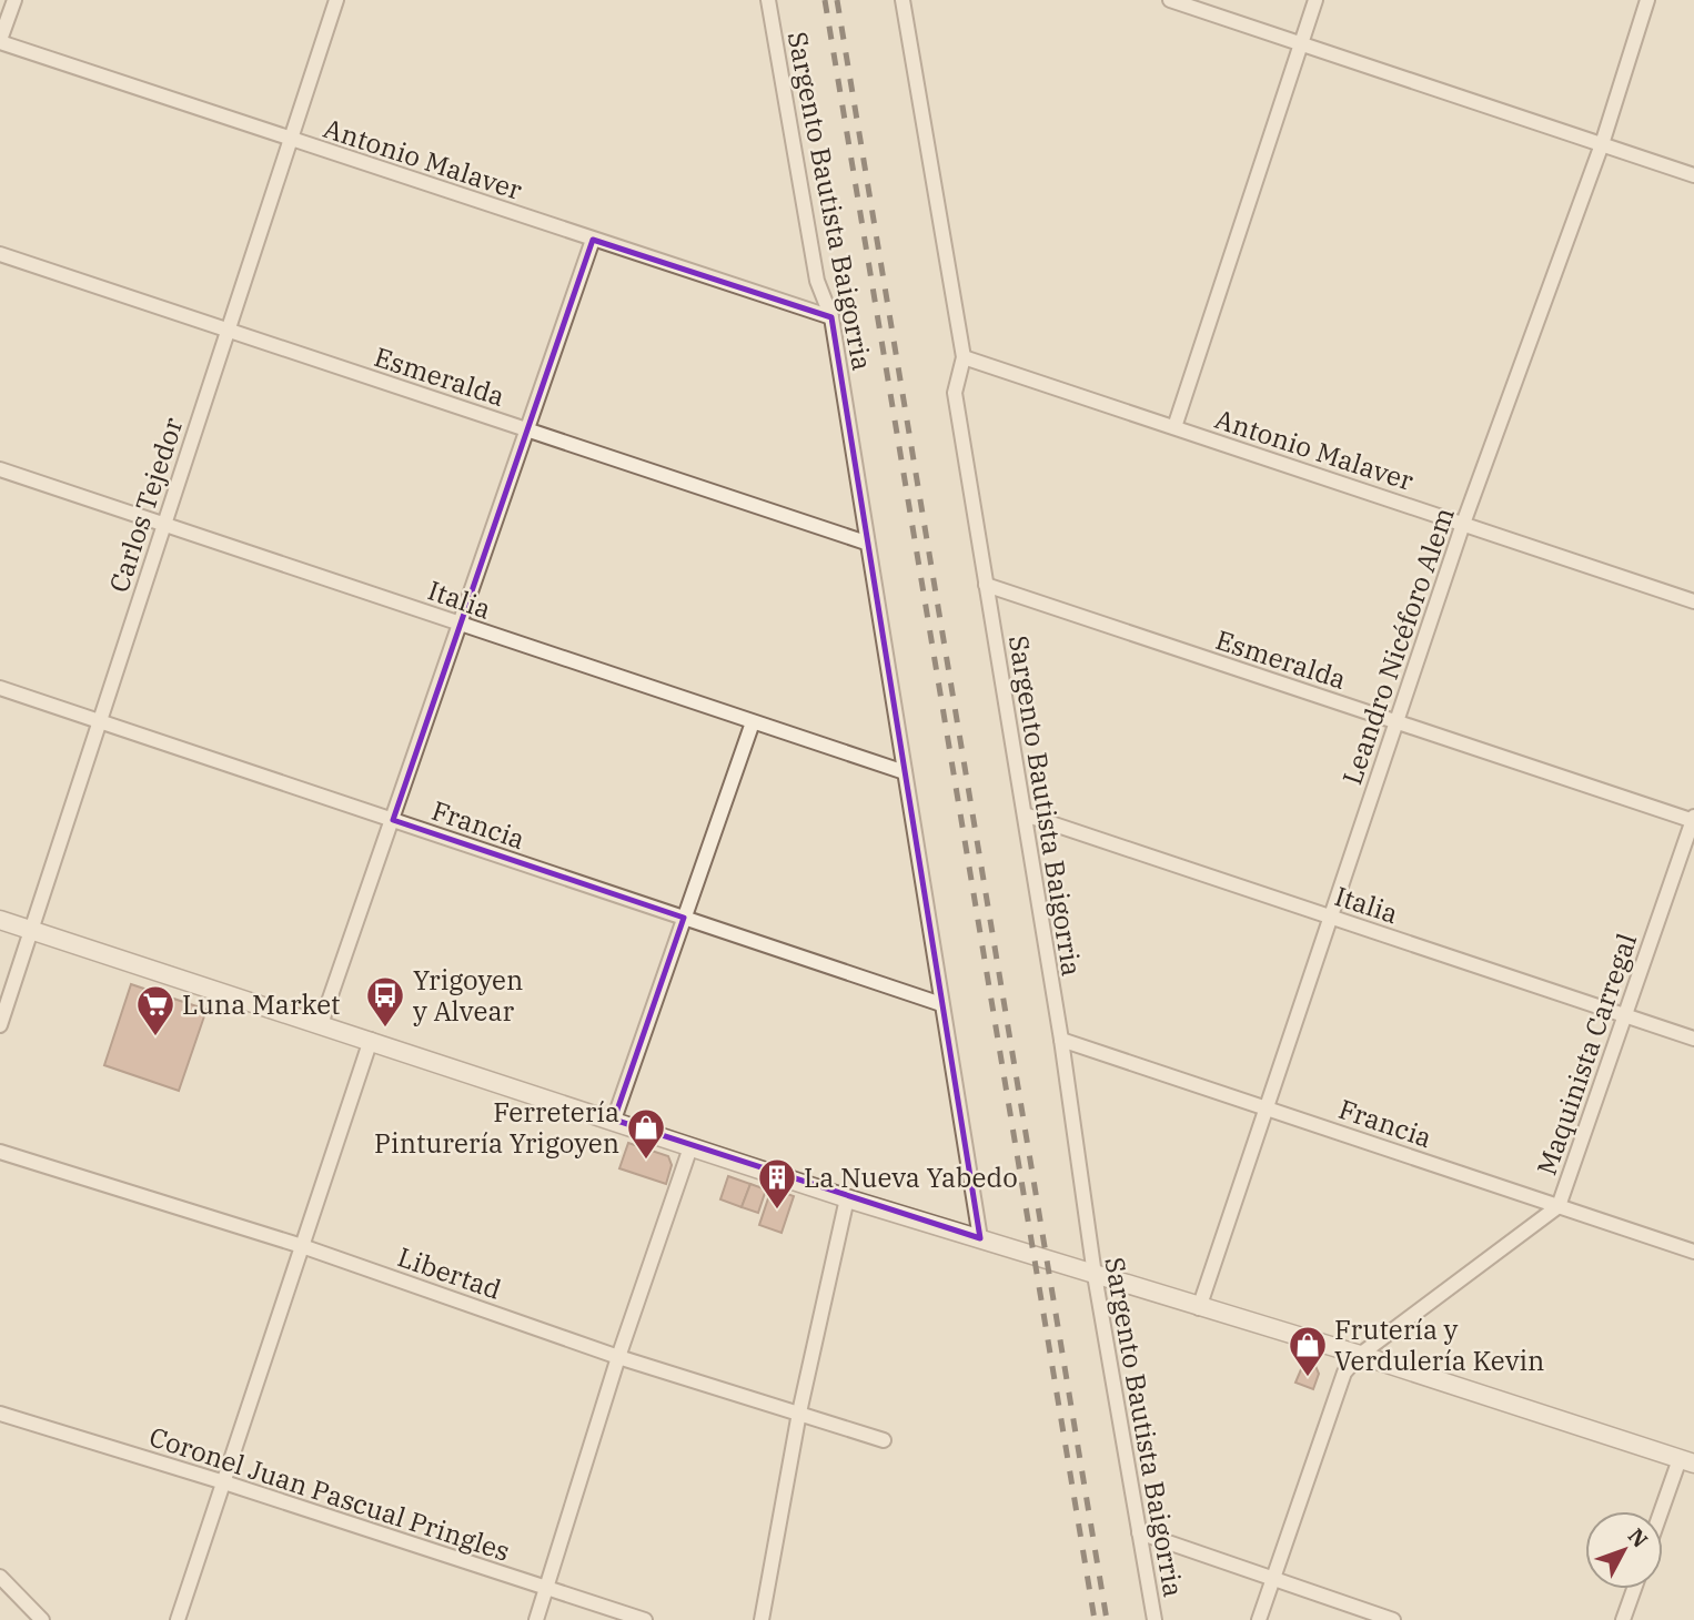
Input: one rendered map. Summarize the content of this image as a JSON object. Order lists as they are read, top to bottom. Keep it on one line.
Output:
{"streets":{"street":["Antonio Malaver","Sargento Bautista Baigorria","Esmeralda","Carlos Tejedor","Italia","Leandro Nicéforo Alem","Francia","Maquinista Carregal","Libertad","Coronel Juan Pascual Pringles"]},"crossings":[["Antonio Malaver","Sargento Bautista Baigorria"],["Antonio Malaver","Carlos Tejedor"],["Antonio Malaver","Leandro Nicéforo Alem"],["Sargento Bautista Baigorria","Esmeralda"],["Sargento Bautista Baigorria","Italia"],["Sargento Bautista Baigorria","Francia"],["Esmeralda","Carlos Tejedor"],["Esmeralda","Leandro Nicéforo Alem"],["Esmeralda","Maquinista Carregal"],["Carlos Tejedor","Italia"],["Carlos Tejedor","Francia"],["Italia","Leandro Nicéforo Alem"],["Italia","Maquinista Carregal"],["Leandro Nicéforo Alem","Francia"],["Francia","Maquinista Carregal"]],"places":{"bus stop":["Yrigoyen y Alvear"],"supermarket":["Luna Market"],"shop":["Ferretería Pinturería Yrigoyen","Frutería y Verdulería Kevin"],"building":["La Nueva Yabedo"]},"north":"top right"}
